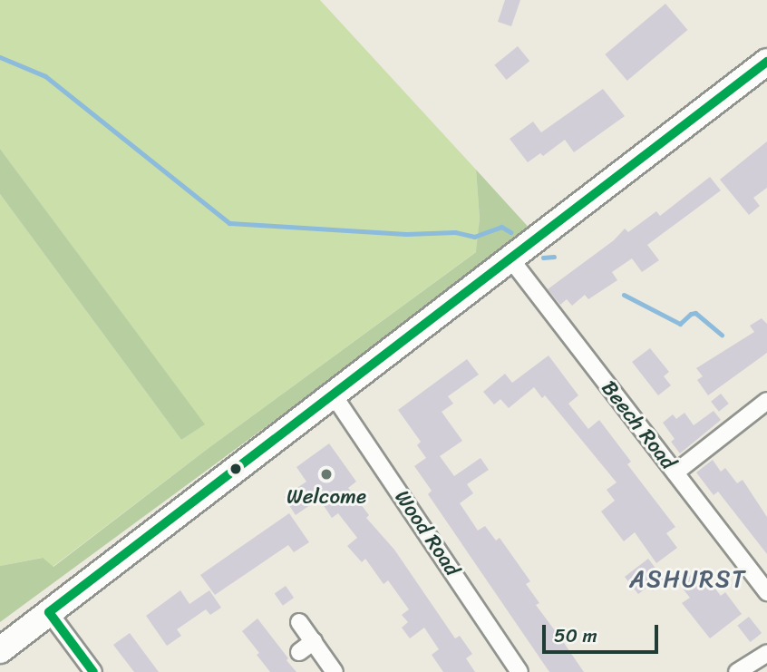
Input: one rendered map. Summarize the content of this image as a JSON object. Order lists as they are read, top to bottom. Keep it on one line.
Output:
{"streets":{"street":["Beech Road","Wood Road"]},"districts":["ASHURST"],"places":["Welcome"],"scale_bar":"50 m"}
